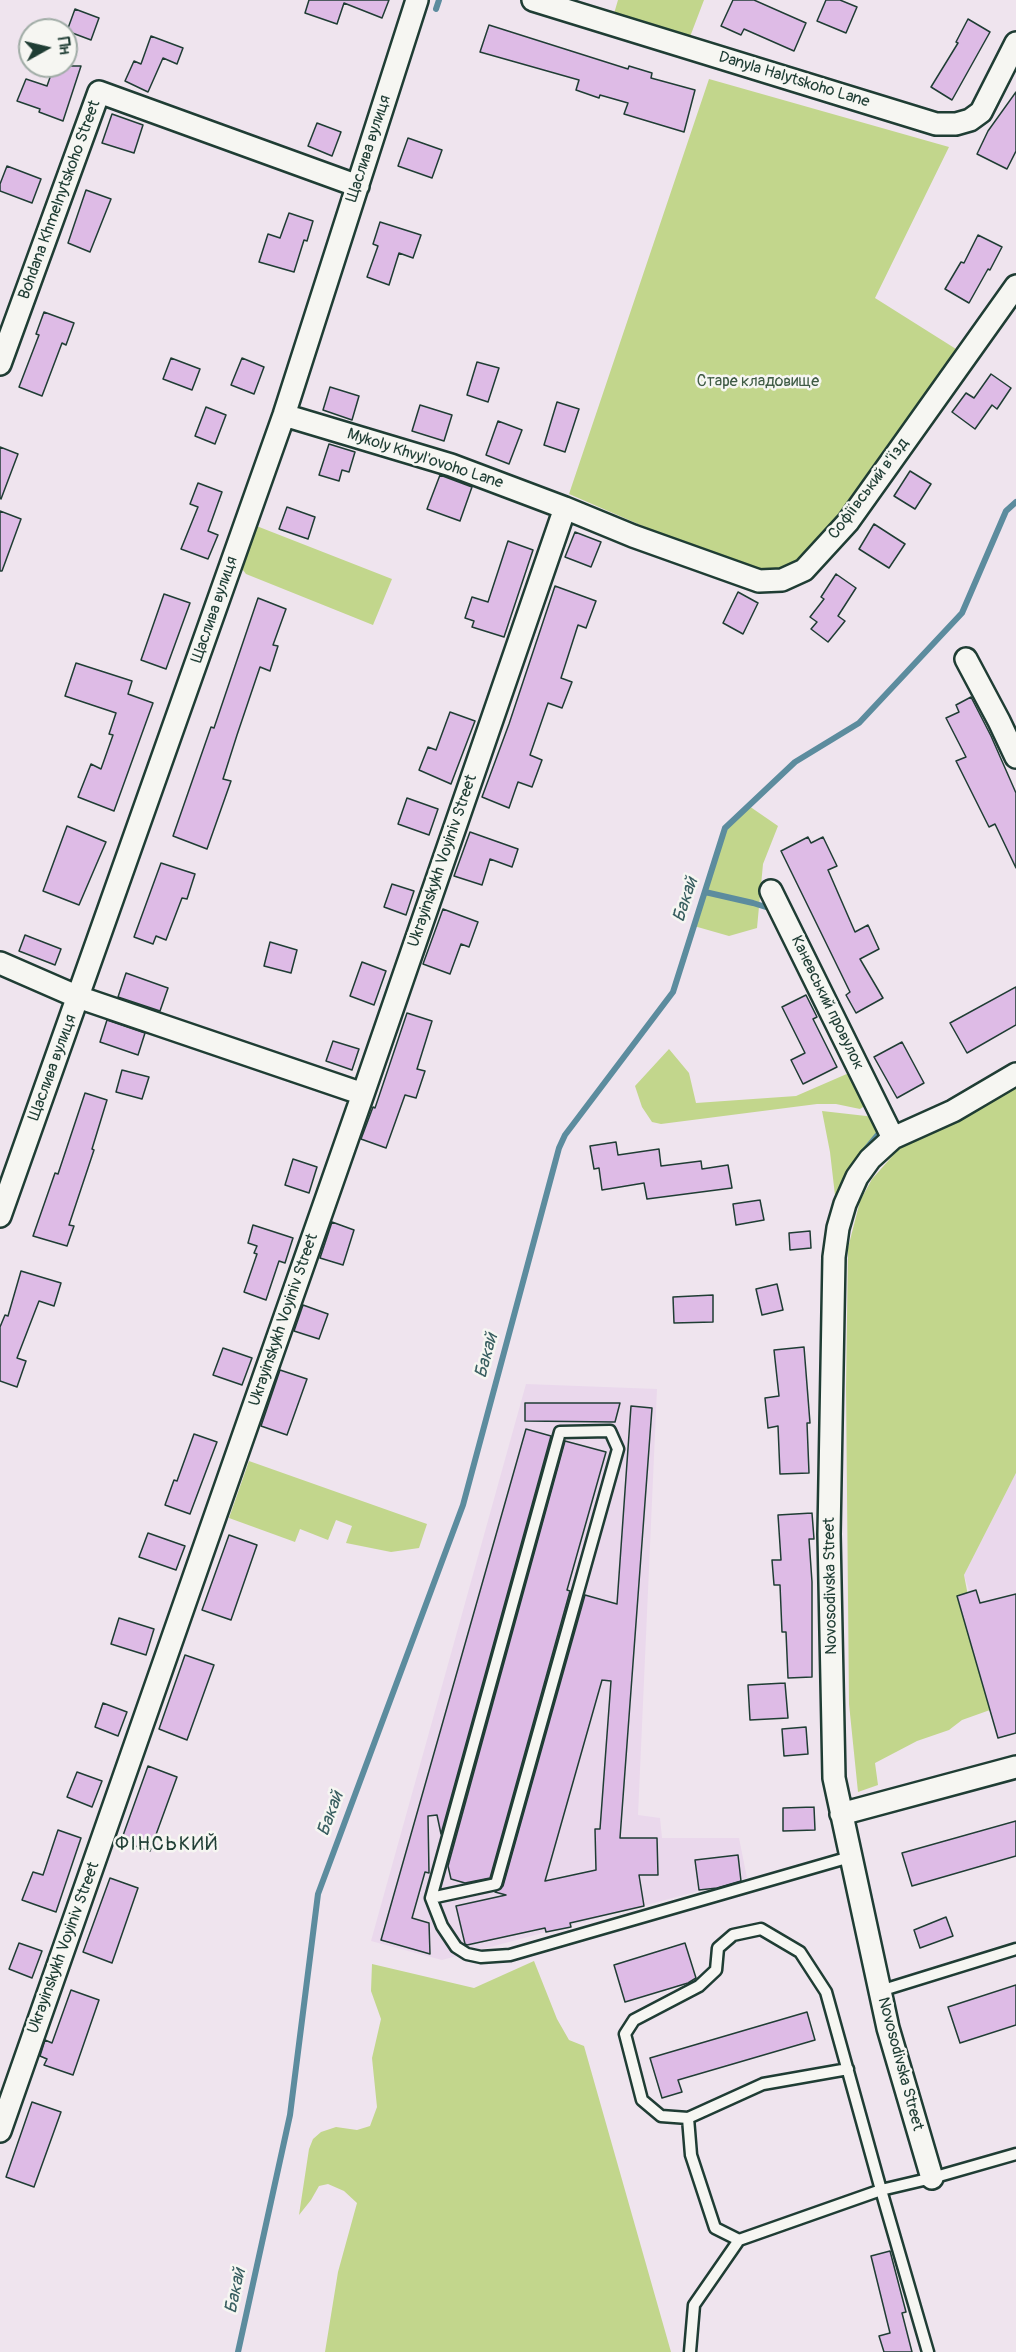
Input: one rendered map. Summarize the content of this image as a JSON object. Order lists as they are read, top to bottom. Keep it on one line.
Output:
{"streets":{"street":["Danyla Halytskoho Lane","Щаслива вулиця","Bohdana Khmelnytskoho Street","Mykoly Khvyl'ovoho Lane","Софіївський в'їзд","Ukrayinskykh Voyiniv Street","Каневський провулок","Novosodivska Street"]},"crossings":[["Щаслива вулиця","Bohdana Khmelnytskoho Street"],["Щаслива вулиця","Mykoly Khvyl'ovoho Lane"],["Mykoly Khvyl'ovoho Lane","Софіївський в'їзд"],["Mykoly Khvyl'ovoho Lane","Ukrayinskykh Voyiniv Street"],["Софіївський в'їзд","Ukrayinskykh Voyiniv Street"],["Каневський провулок","Novosodivska Street"]],"districts":["ФІНСЬКИЙ"],"water":["Бакай"],"parks":["Старе кладовище"],"north":"right"}
